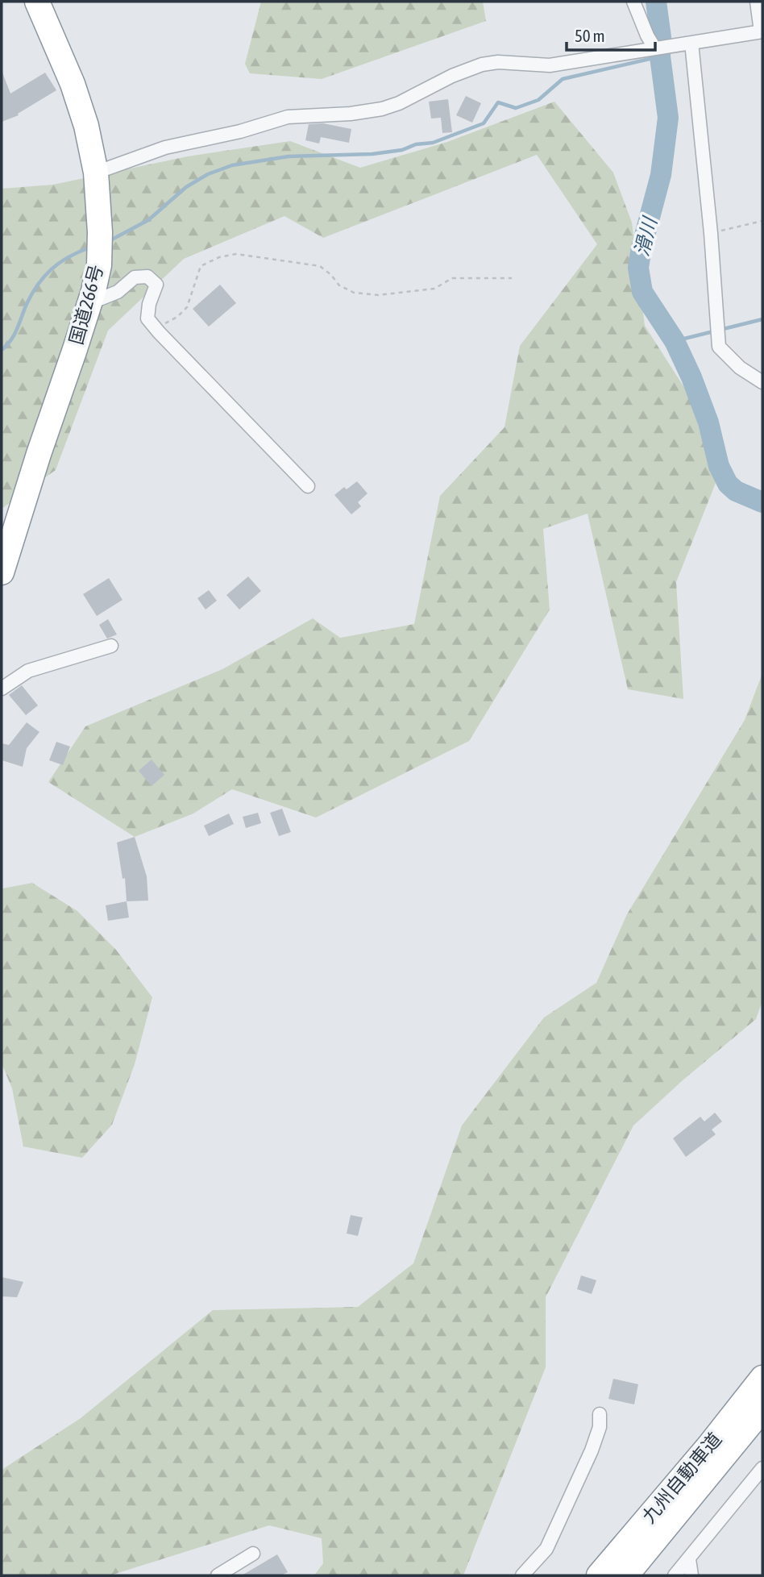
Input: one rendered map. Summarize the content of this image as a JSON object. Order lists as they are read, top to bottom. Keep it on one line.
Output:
{"streets":{"highway":["国道266号","九州自動車道"]},"water":["滑川"],"scale_bar":"50 m"}
